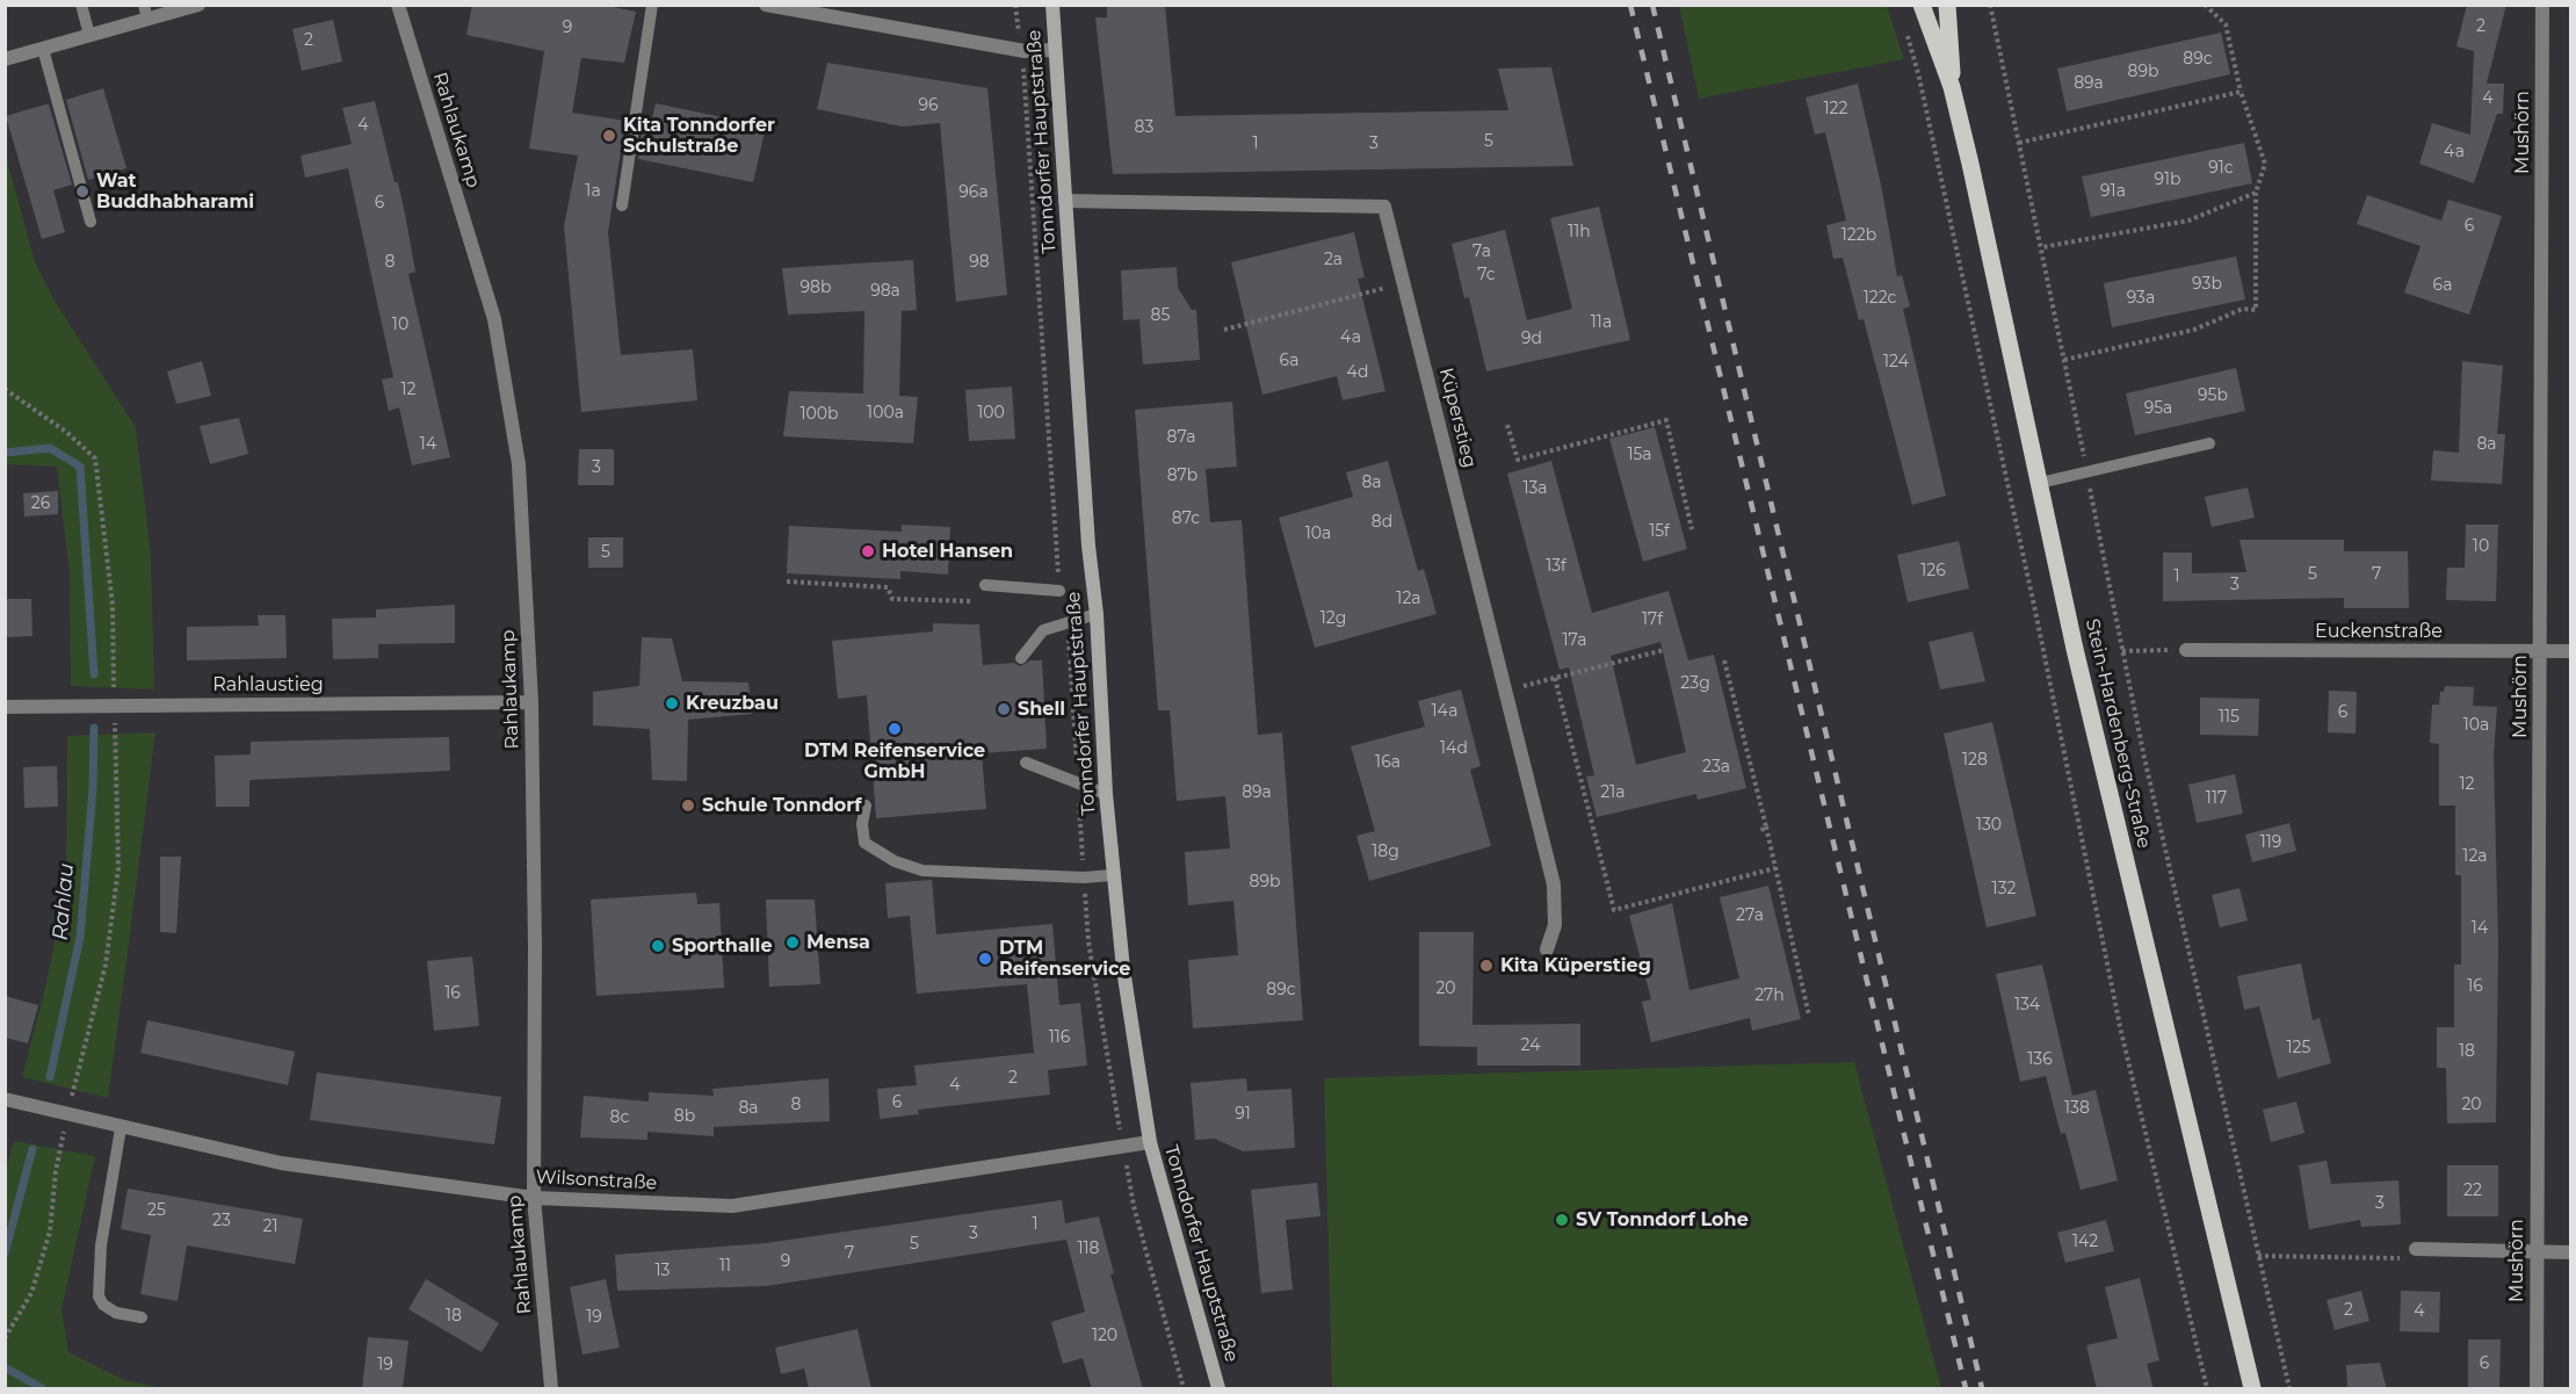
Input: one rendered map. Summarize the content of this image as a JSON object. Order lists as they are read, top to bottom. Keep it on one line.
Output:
{"streets":{"main road":["Tonndorfer Hauptstraße","Stein-Hardenberg-Straße"],"street":["Rahlaukamp","Mushörn","Küperstieg","Euckenstraße","Rahlaustieg","Wilsonstraße"]},"crossings":[["Rahlaukamp","Rahlaustieg"],["Rahlaukamp","Wilsonstraße"],["Mushörn","Euckenstraße"],["Tonndorfer Hauptstraße","Küperstieg"],["Tonndorfer Hauptstraße","Wilsonstraße"]],"water":["Rahlau"],"places":["Kita Tonndorfer Schulstraße","Wat Buddhabharami","Hotel Hansen","Kreuzbau","Shell","DTM Reifenservice GmbH","Schule Tonndorf","Mensa","Sporthalle","DTM Reifenservice","Kita Küperstieg","SV Tonndorf Lohe"],"house_numbers":["2","9","2","89c","89b","89a","4","96","122","4","83","5","1","3","4a","91c","91b","1a","91a","96a","6","6","11h","122b","7a","2a","8","98","7c","93b","6a","98b","98a","122c","93a","85","11a","10","4a","9d","6a","124","4d","12","95b","95a","100a","100","100b","87a","14","8a","15a","3","87b","8a","13a","26","87c","8d","15f","10a","10","5","13f","126","5","7","1","3","12a","12g","17f","17a","23g","14a","6","115","10a","14d","128","16a","23a","12","89a","21a","117","130","119","18g","12a","89b","132","27a","14","16","20","89c","16","27h","134","116","24","125","18","136","2","4","6","8","20","8a","138","91","8b","8c","22","3","25","23","1","21","3","142","5","118","7","9","11","13","2","4","18","19","120","6","19"]}
